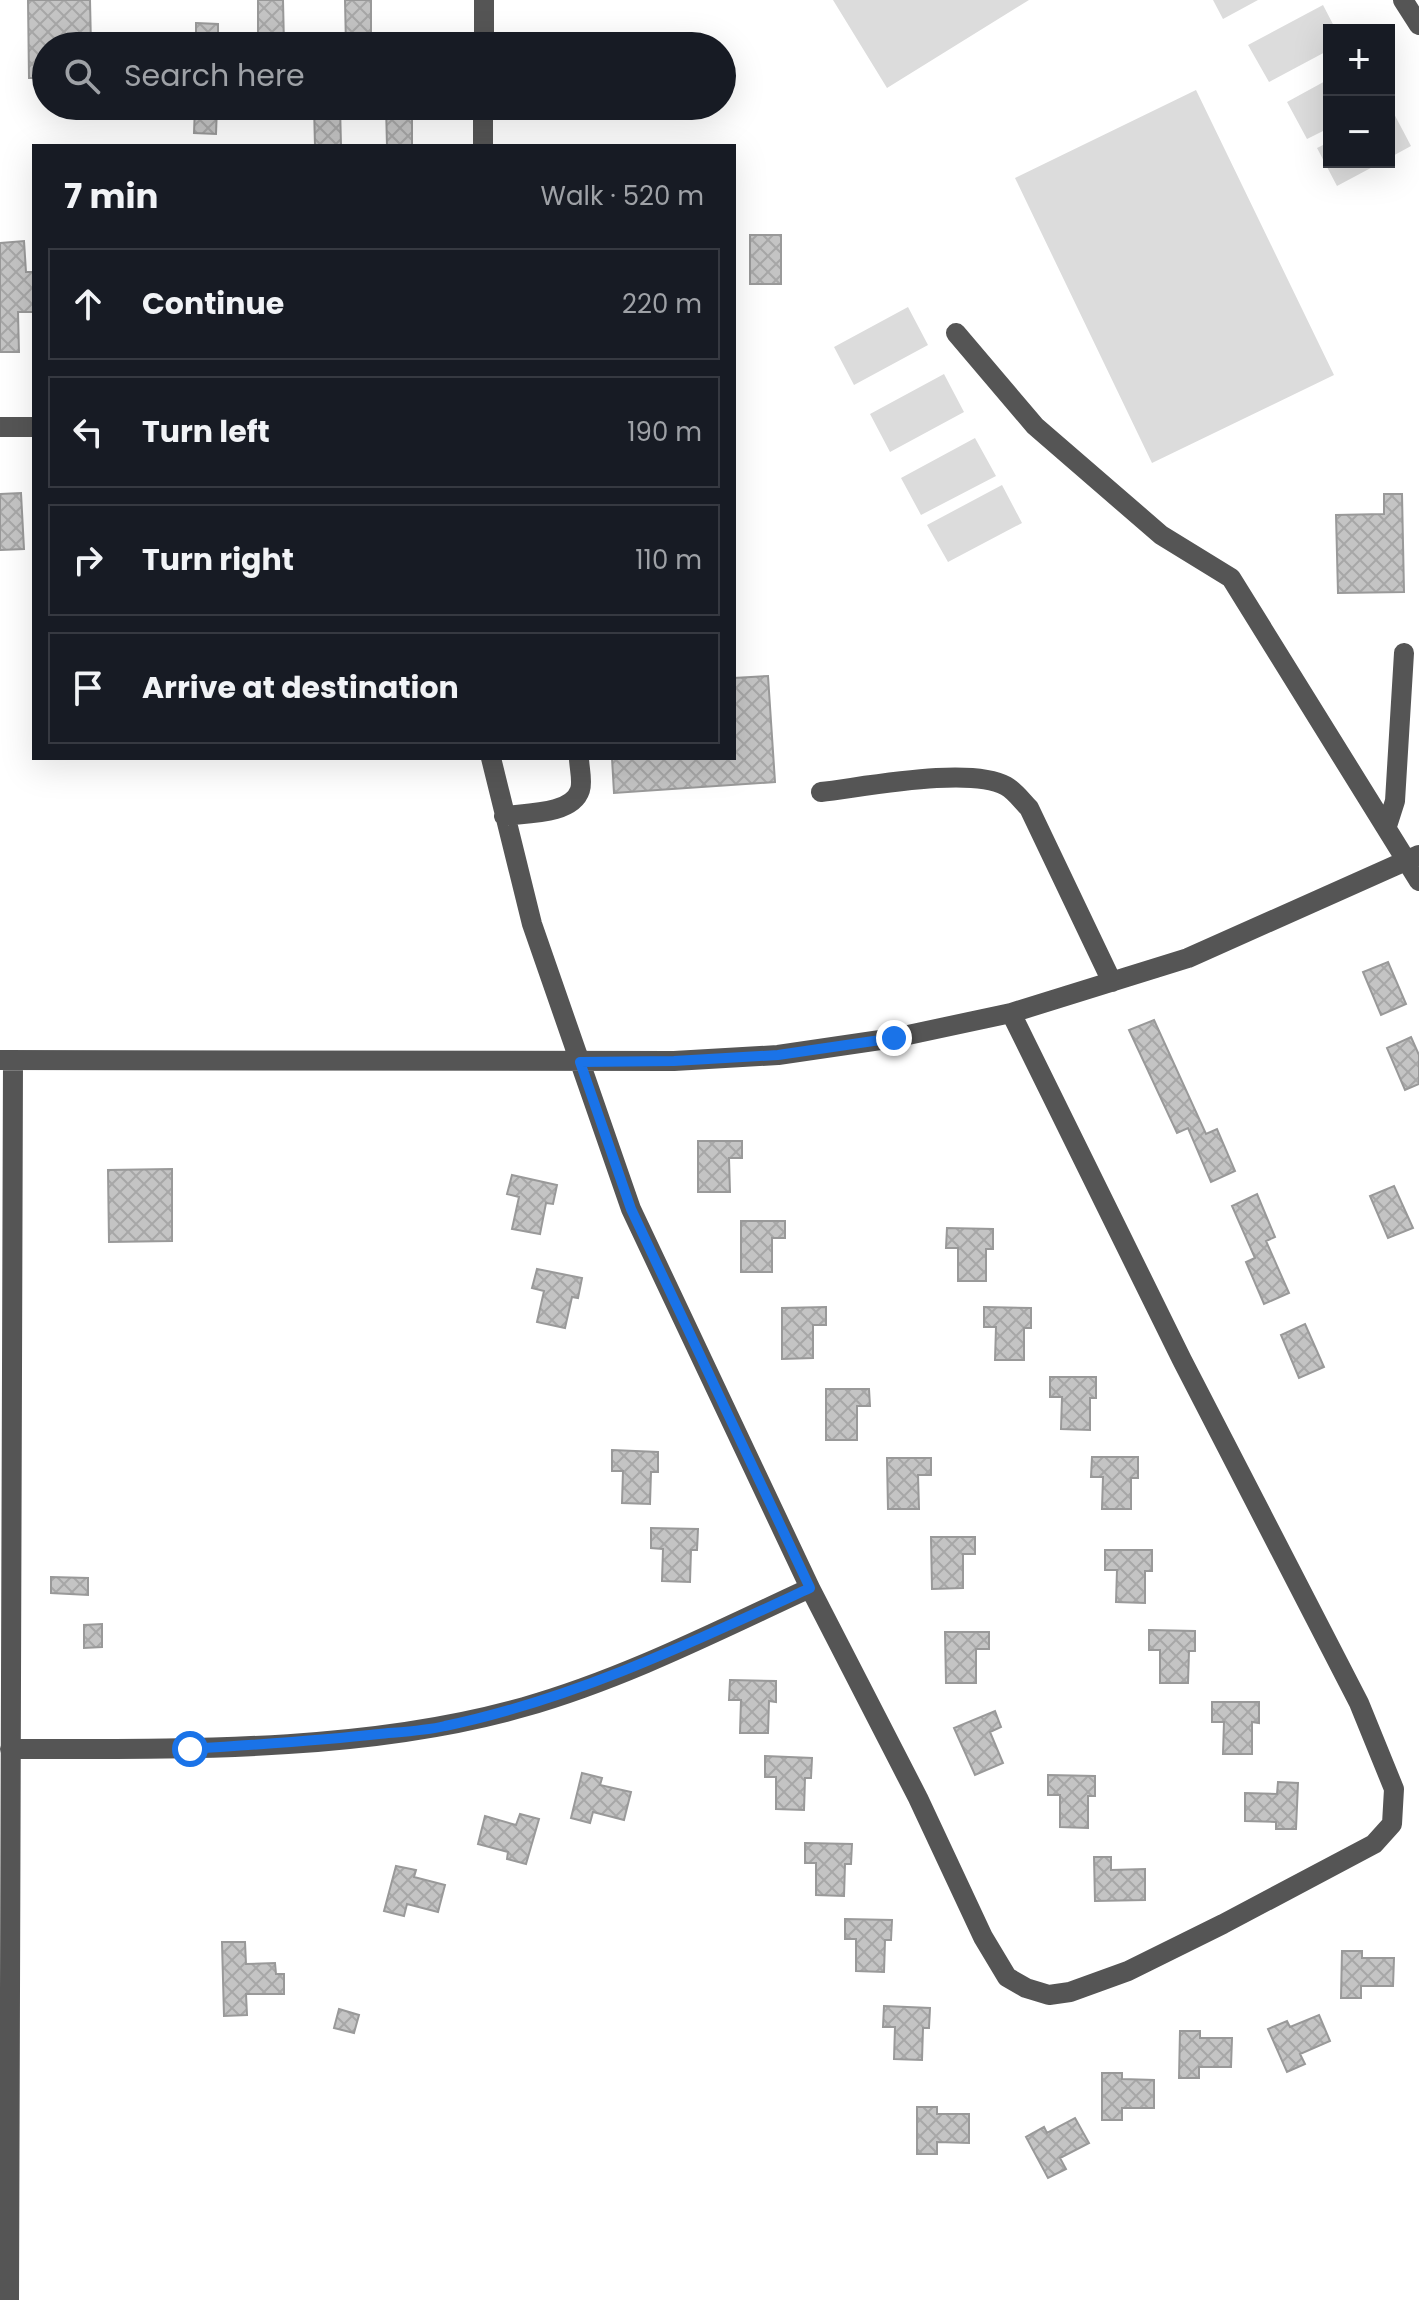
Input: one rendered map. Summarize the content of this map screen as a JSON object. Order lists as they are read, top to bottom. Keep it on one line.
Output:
{"page":{"map_buttons":["+","−"],"search":"Search here","heading":["7 min","Walk · 520 m"],"list":[["Continue","220 m"],["Turn left","190 m"],["Turn right","110 m"],"Arrive at destination"]}}
